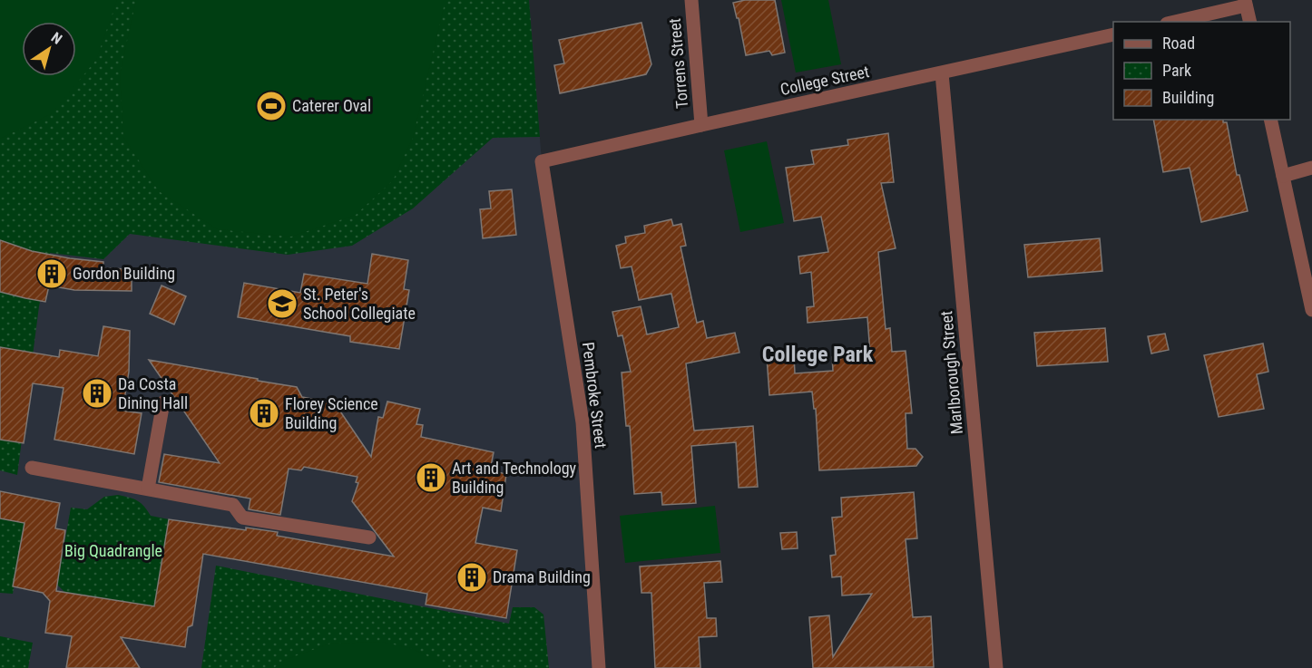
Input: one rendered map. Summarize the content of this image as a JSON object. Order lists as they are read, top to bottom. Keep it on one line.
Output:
{"streets":{"street":["Torrens Street","College Street","Marlborough Street","Pembroke Street"]},"crossings":[["Torrens Street","College Street"],["College Street","Marlborough Street"],["College Street","Pembroke Street"]],"districts":["College Park"],"parks":["Big Quadrangle"],"places":{"sports":["Caterer Oval"],"building":["Gordon Building","Da Costa Dining Hall","Florey Science Building","Art and Technology Building","Drama Building"],"school or university":["St. Peter's School Collegiate"]},"legend":["Road","Park","Building"],"north":"top right"}
